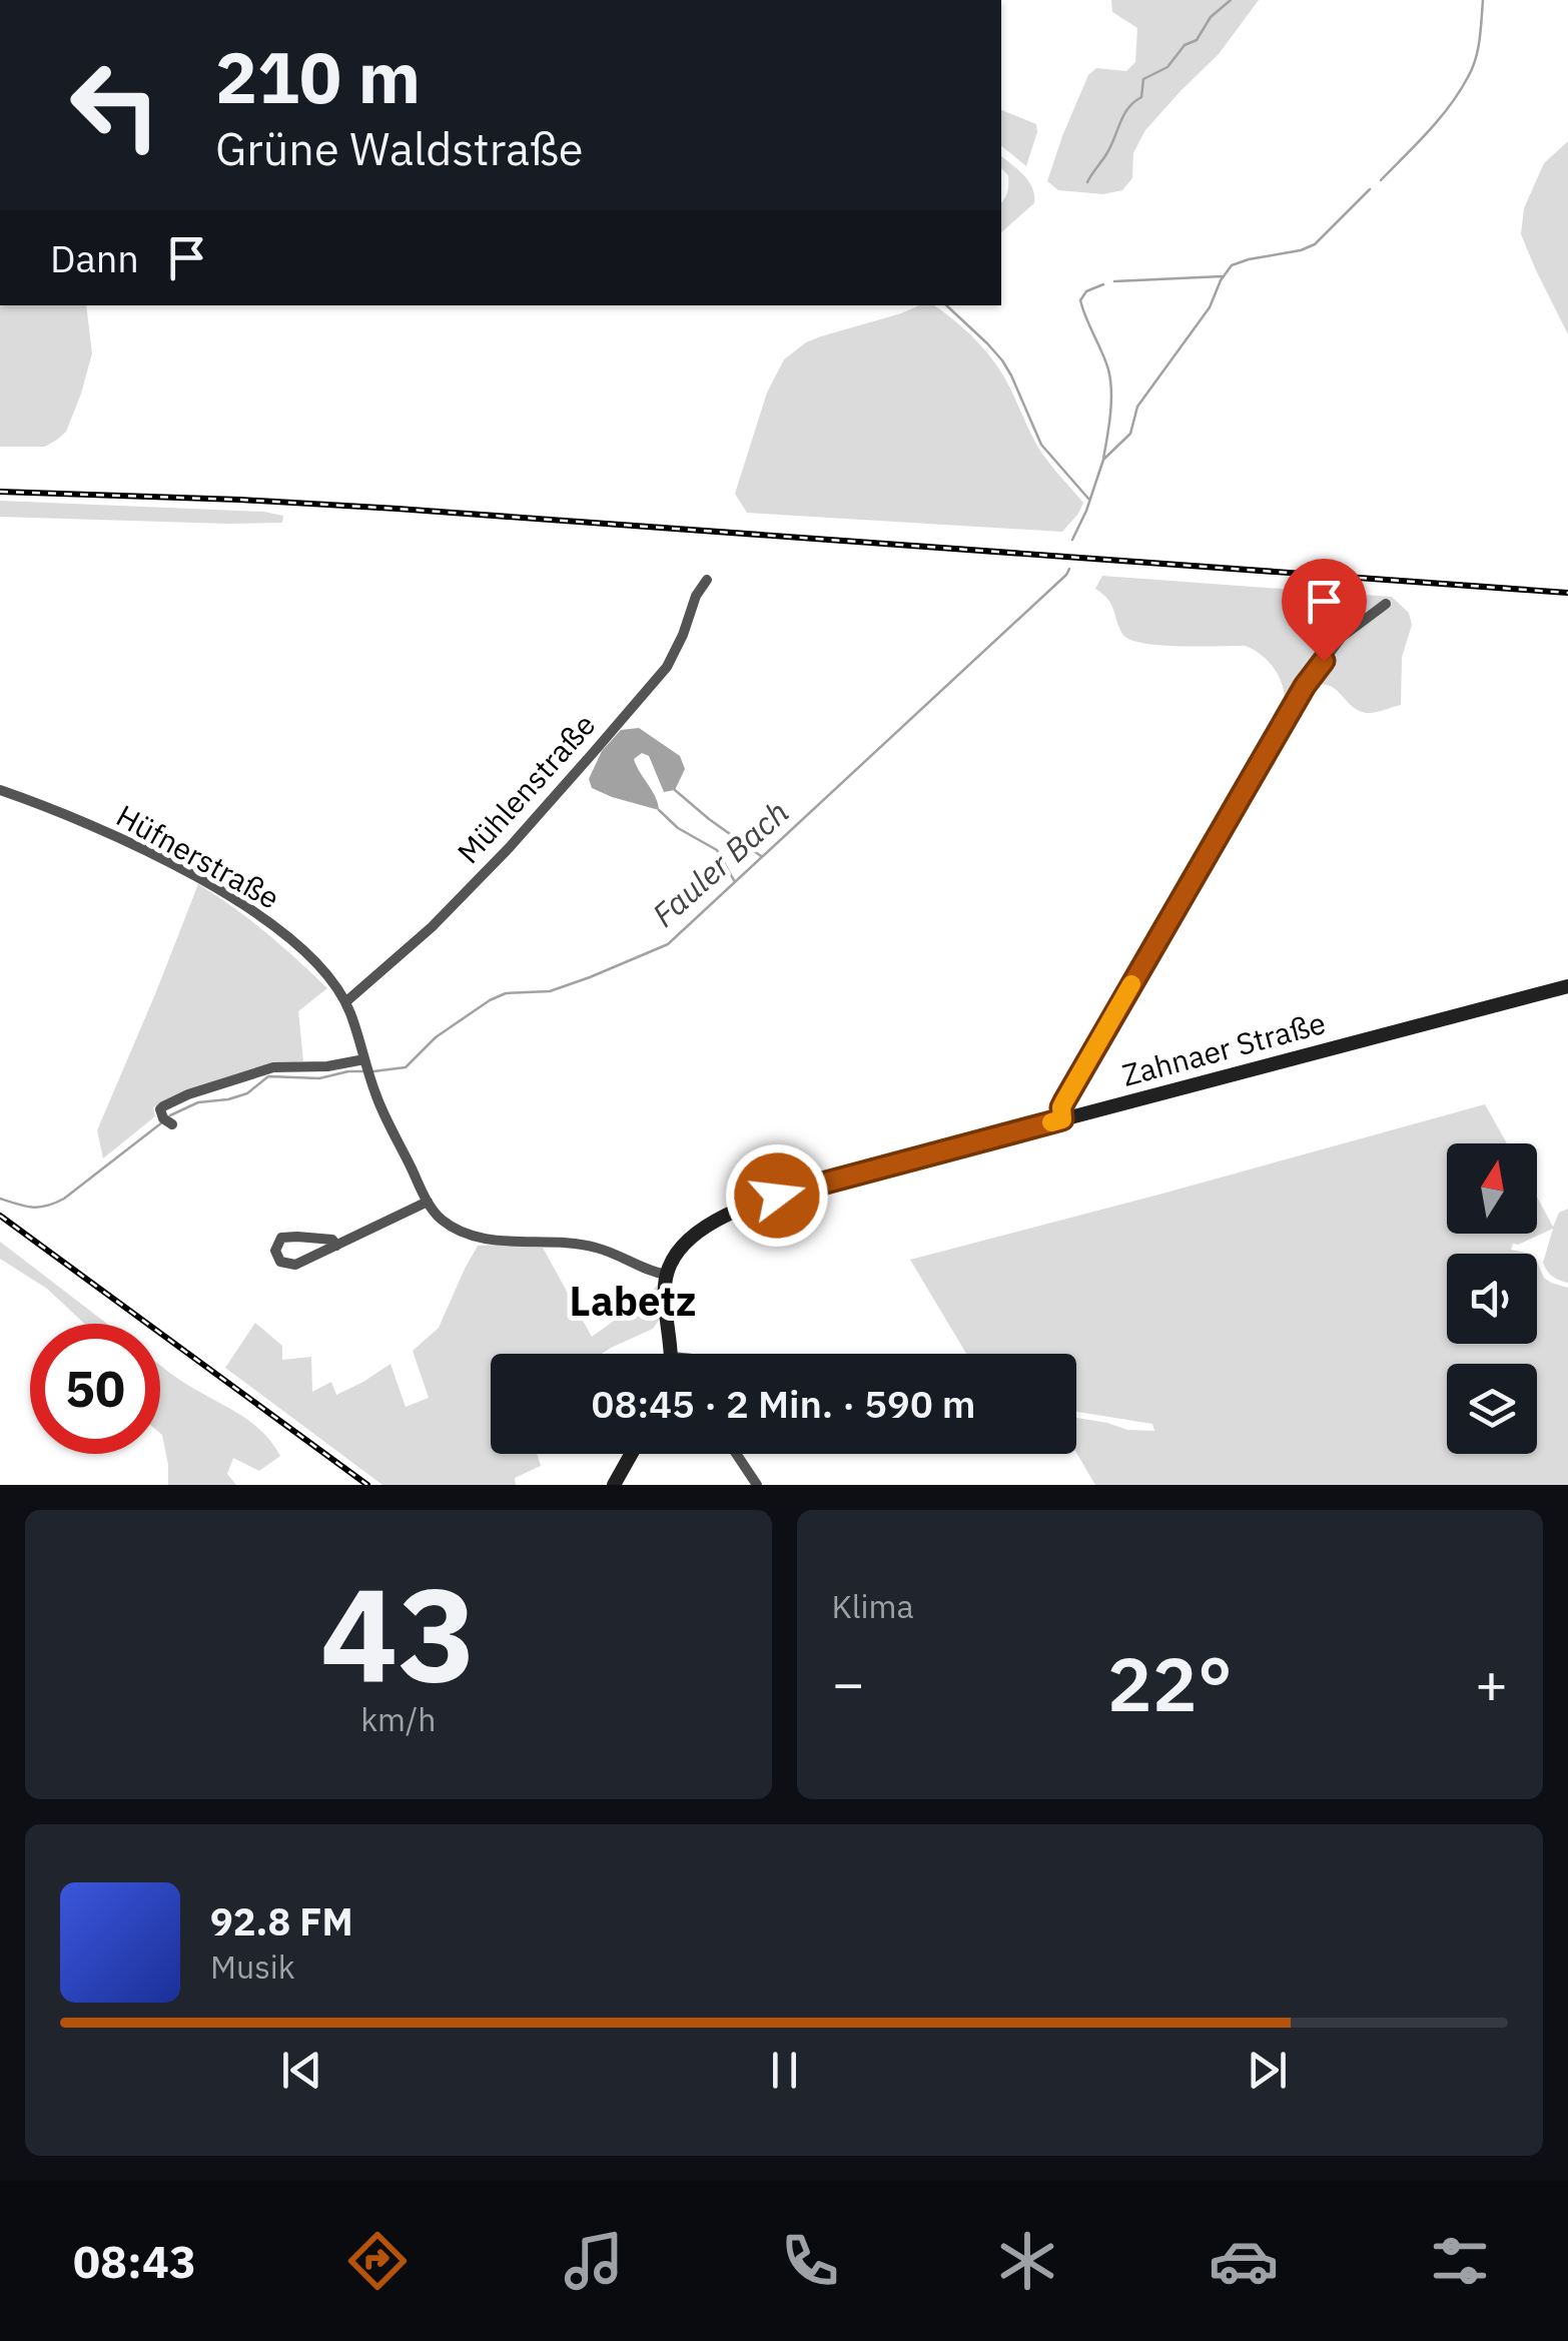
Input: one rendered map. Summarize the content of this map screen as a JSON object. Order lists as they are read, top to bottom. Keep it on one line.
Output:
{"streets":{"main road":["Zahnaer Straße"],"street":["Mühlenstraße","Hüfnerstraße"]},"crossings":[["Mühlenstraße","Hüfnerstraße"],["Hüfnerstraße","Zahnaer Straße"]],"districts":["Labetz"],"water":["Fauler Bach"],"north":"top","page":{"turn":["210 m","Grüne Waldstraße"],"then":"Dann","limit":"50","trip":"08:45 · 2 Min. · 590 m","tile":[["43","km/h"],"Klima"],"heat":["−","22°","+"],"song":["92.8 FM","Musik"],"tabs":"08:43"}}
